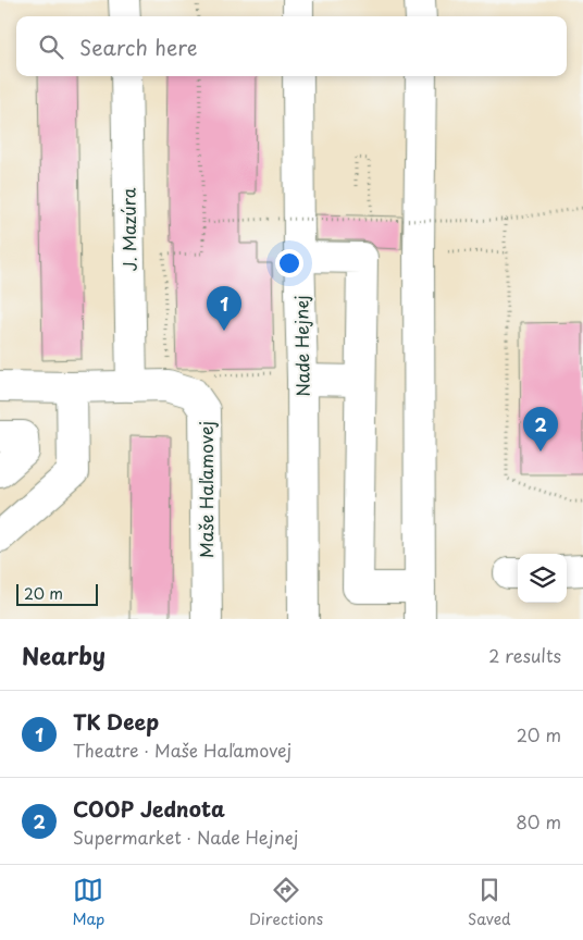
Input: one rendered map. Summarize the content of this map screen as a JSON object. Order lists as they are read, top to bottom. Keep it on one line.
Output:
{"streets":{"street":["J. Mazúra","Nade Hejnej","Maše Haľamovej"]},"crossings":[["J. Mazúra","Maše Haľamovej"]],"scale_bar":"20 m","page":{"search":"Search here","pins":["1","2"],"scale":"20 m","heading":["Nearby","2 results"],"list":[{"mark":"1","name":"TK Deep","note":"Theatre · Maše Haľamovej","value":"20 m"},{"mark":"2","name":"COOP Jednota","note":"Supermarket · Nade Hejnej","value":"80 m"}],"nav":["Map","Directions","Saved"]}}
